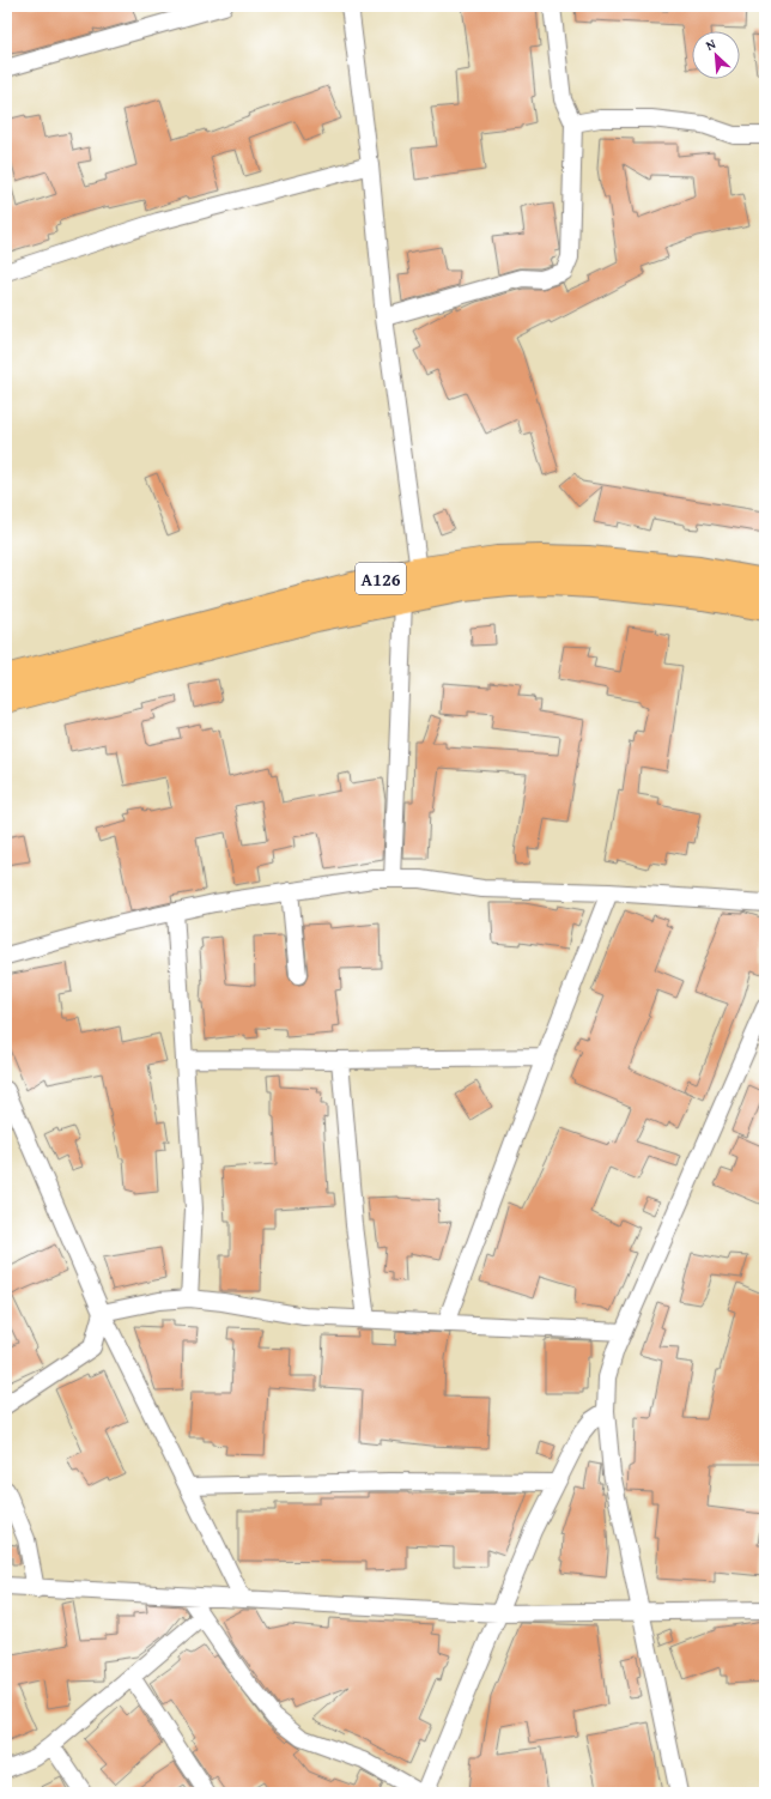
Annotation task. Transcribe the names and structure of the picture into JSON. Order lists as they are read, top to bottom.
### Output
{
  "streets": {
    "highway": ["A126"]
  },
  "north": "top left"
}
